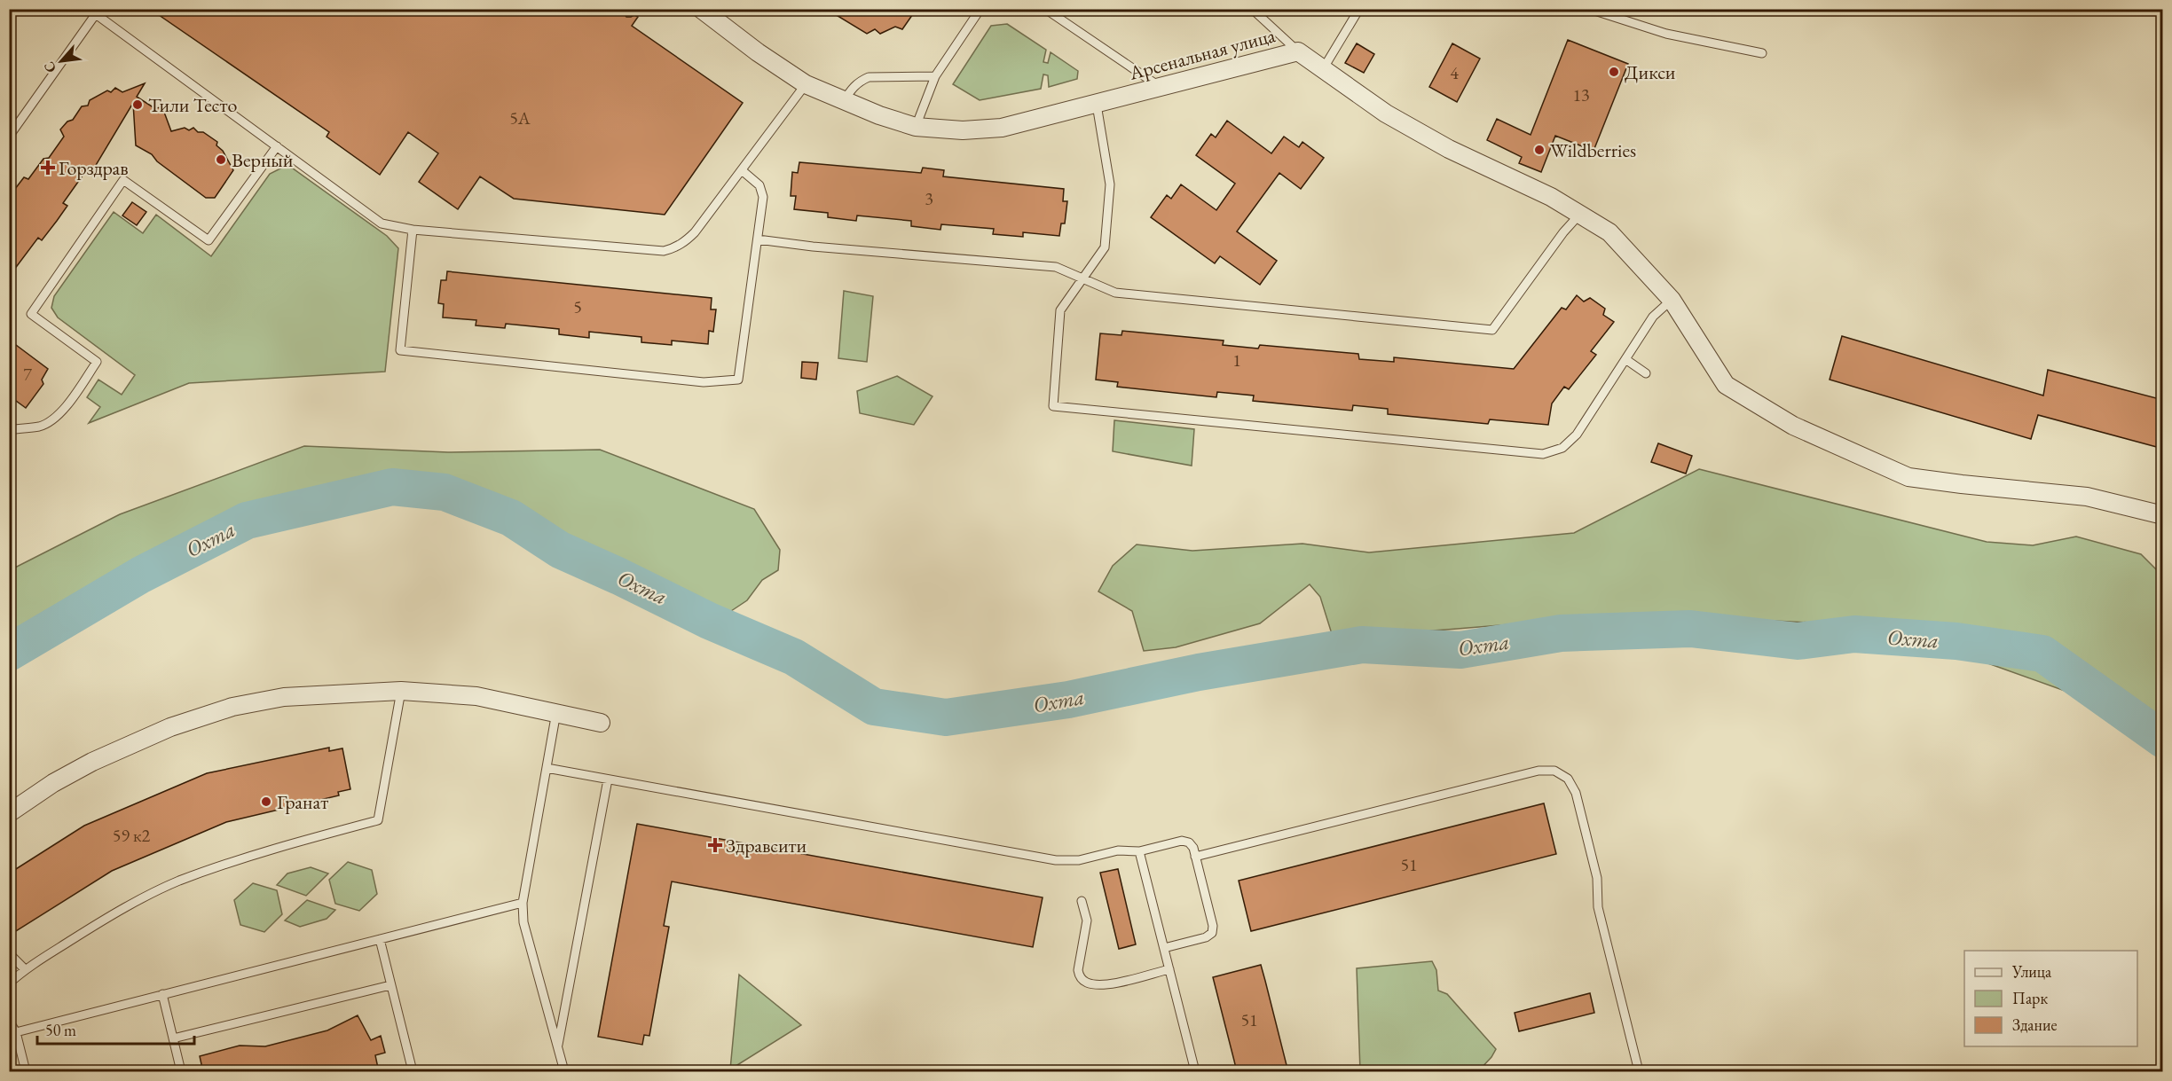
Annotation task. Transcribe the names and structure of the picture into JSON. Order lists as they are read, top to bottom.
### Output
{
  "streets": {
    "street": ["Арсенальная улица"]
  },
  "water": ["Охта"],
  "places": {
    "other": [
      "Дикси",
      "Тили Тесто",
      "Wildberries",
      "Верный",
      "Гранат"
    ],
    "health": ["Горздрав", "Здравсити"]
  },
  "house_numbers": [
    "4",
    "13",
    "5А",
    "3",
    "5",
    "1",
    "7",
    "59 к2",
    "51",
    "51"
  ],
  "legend": ["Улица", "Парк", "Здание"],
  "scale_bar": "50 m",
  "north": "bottom left"
}
